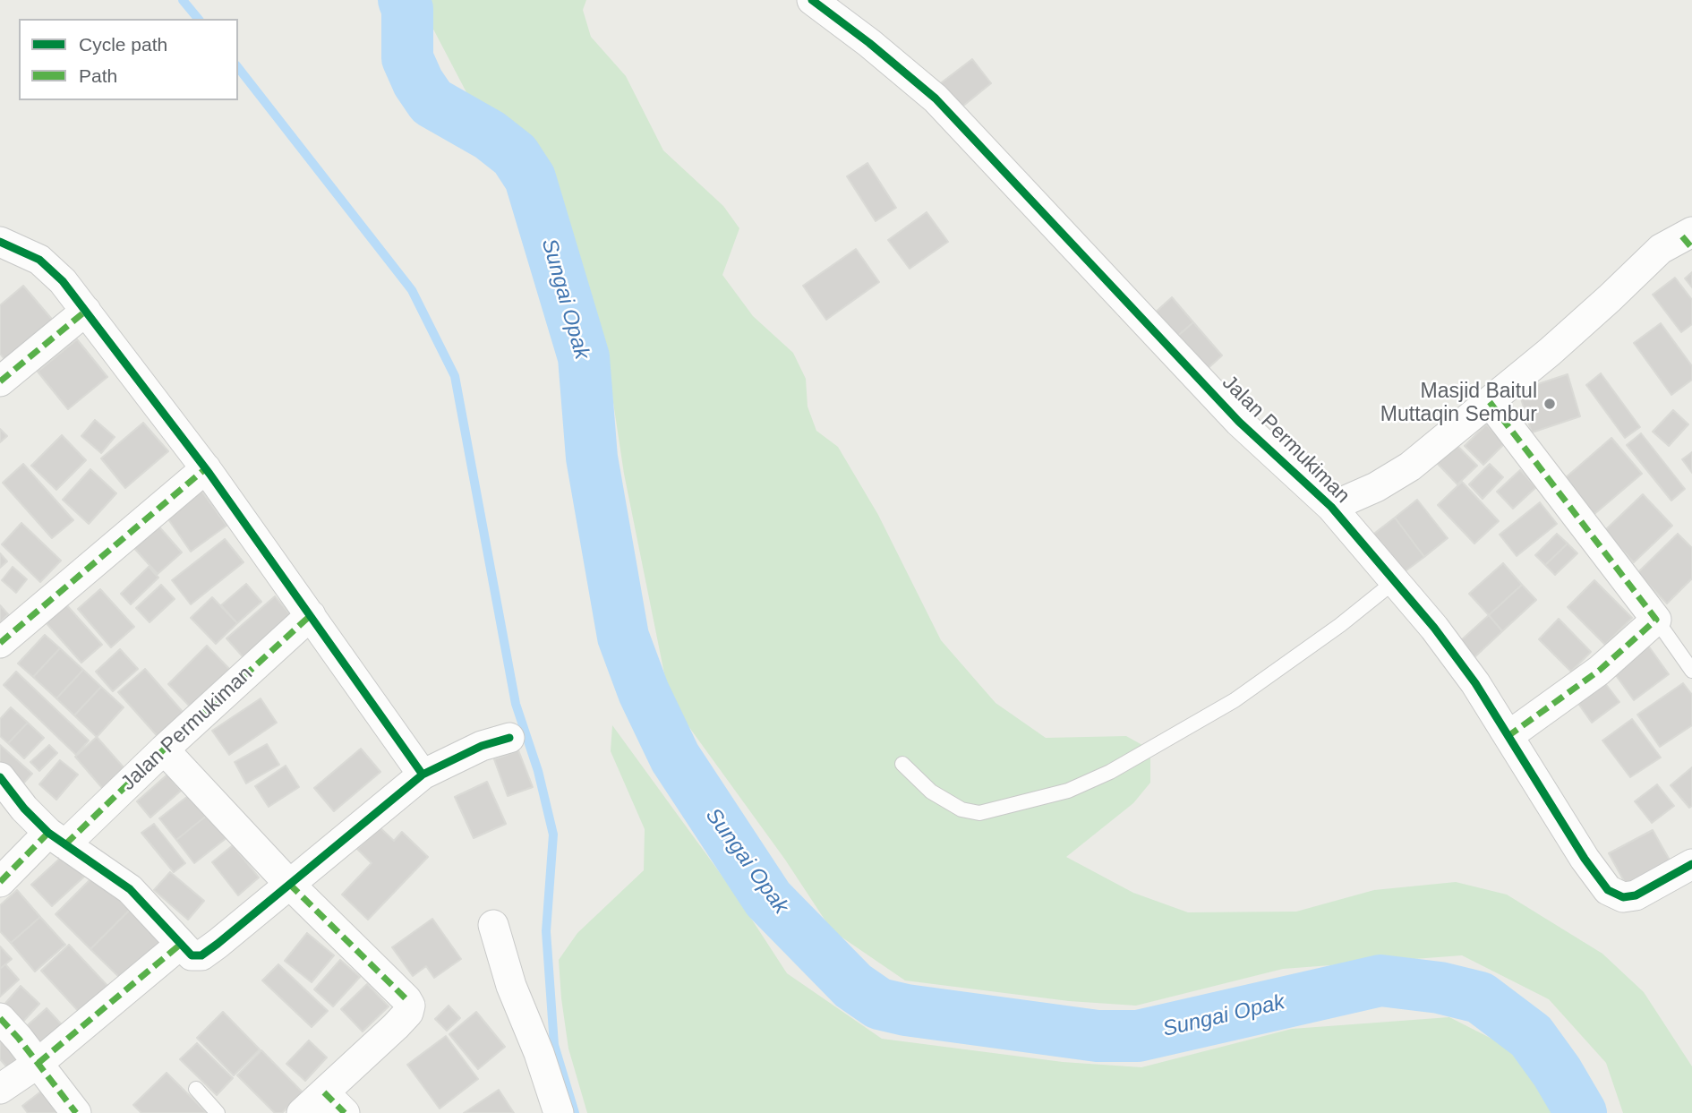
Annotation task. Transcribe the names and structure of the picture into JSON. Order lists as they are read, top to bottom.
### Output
{
  "streets": {
    "street": ["Jalan Permukiman"]
  },
  "water": ["Sungai Opak"],
  "places": ["Masjid Baitul Muttaqin Sembur"],
  "legend": ["Cycle path", "Path"]
}
